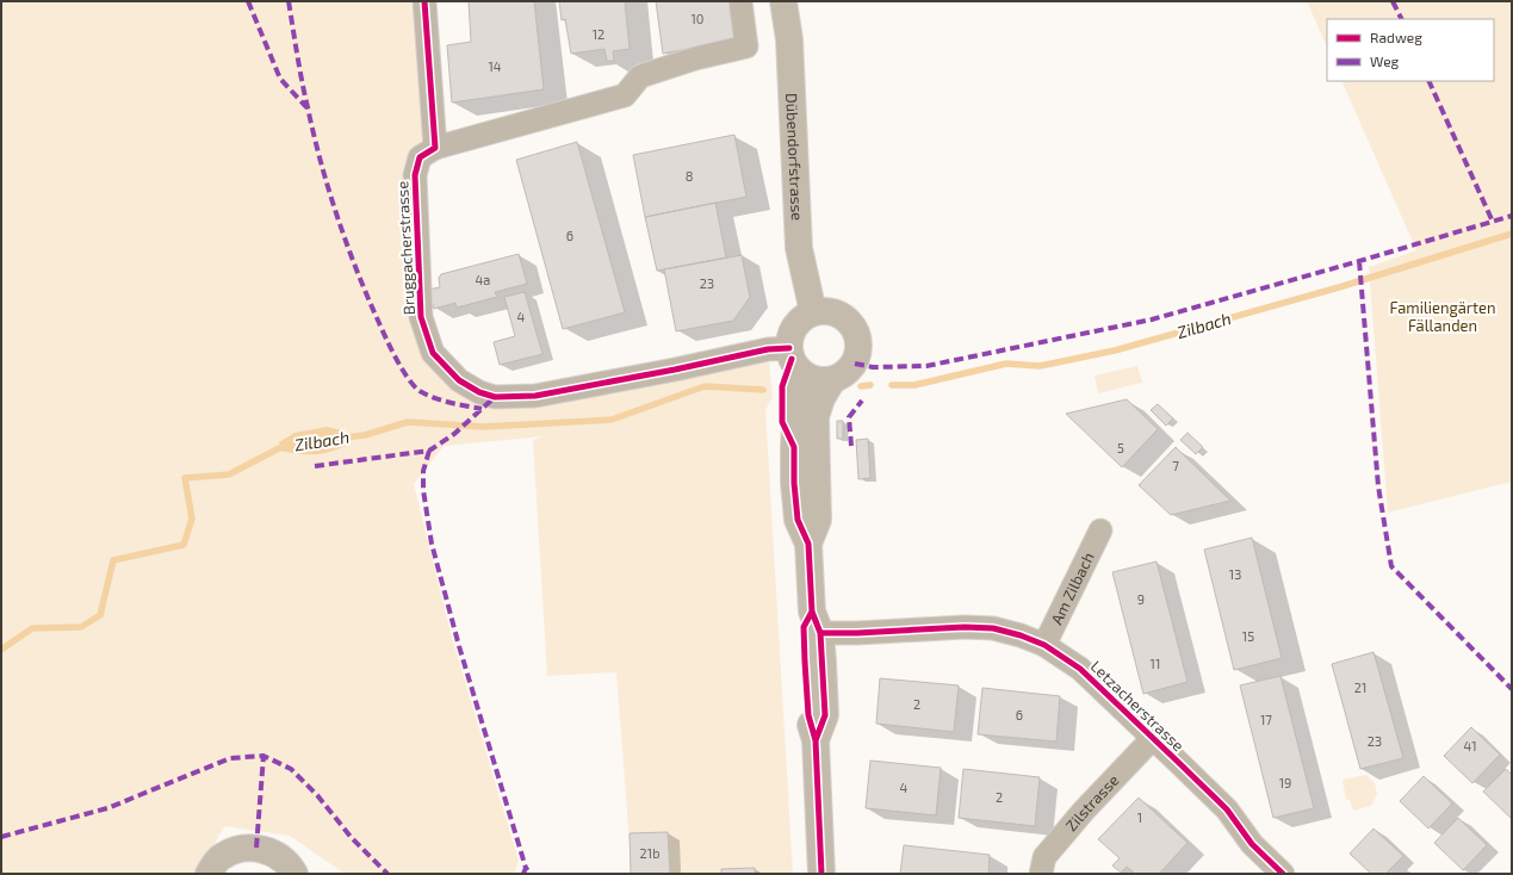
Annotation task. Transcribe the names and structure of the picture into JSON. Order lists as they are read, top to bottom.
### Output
{
  "streets": {
    "main road": ["Dübendorfstrasse"],
    "street": [
      "Bruggacherstrasse",
      "Am Zilbach",
      "Letzacherstrasse",
      "Zilstrasse"
    ]
  },
  "crossings": [
    ["Dübendorfstrasse", "Bruggacherstrasse"],
    ["Am Zilbach", "Letzacherstrasse"],
    ["Letzacherstrasse", "Zilstrasse"]
  ],
  "water": ["Zilbach"],
  "parks": ["Familiengärten Fällanden"],
  "house_numbers": [
    "10",
    "12",
    "14",
    "8",
    "6",
    "4a",
    "23",
    "4",
    "5",
    "7",
    "13",
    "9",
    "15",
    "11",
    "21",
    "2",
    "6",
    "17",
    "23",
    "41",
    "19",
    "4",
    "2",
    "1",
    "21b"
  ],
  "legend": ["Radweg", "Weg"]
}
